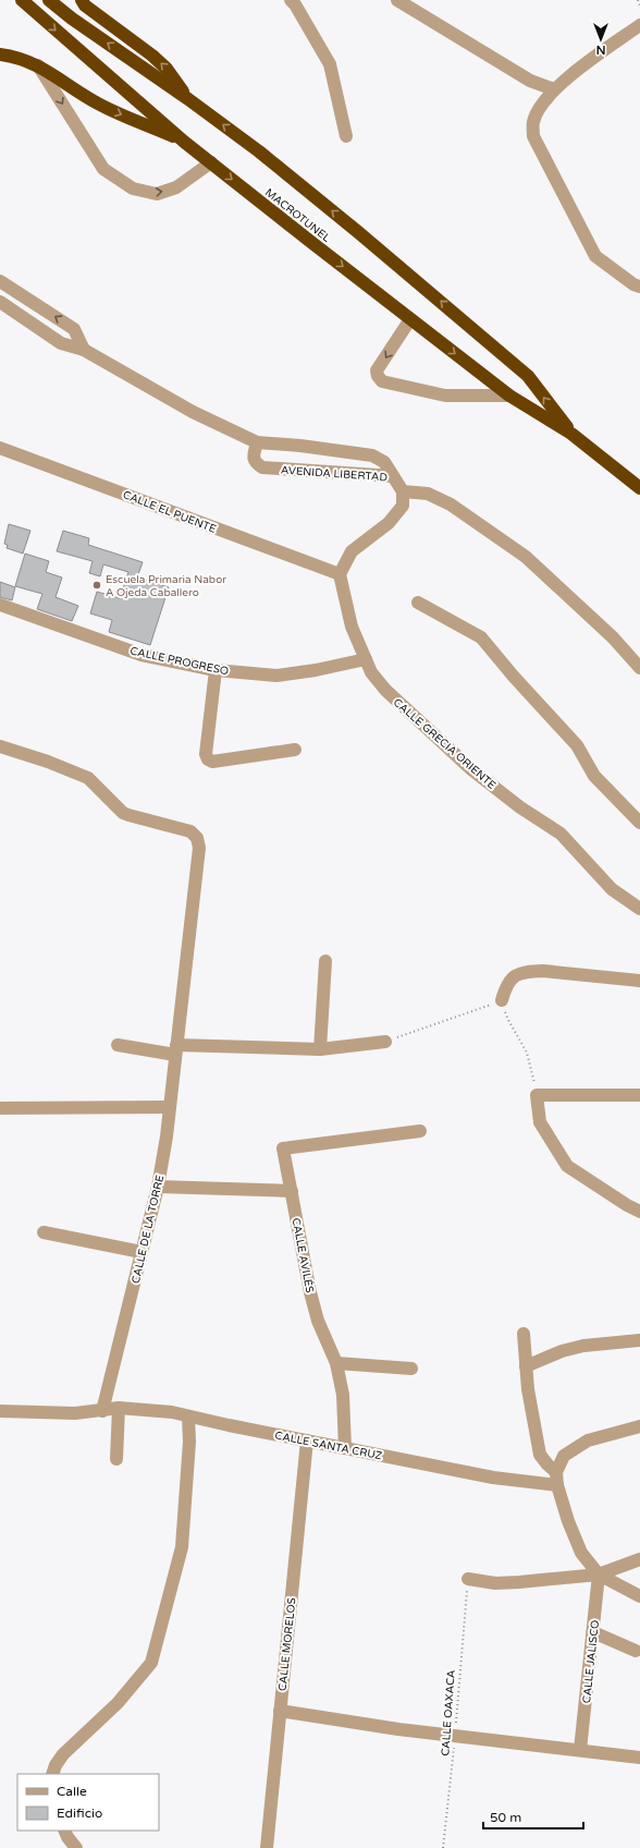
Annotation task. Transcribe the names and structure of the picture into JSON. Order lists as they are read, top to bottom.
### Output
{
  "streets": {
    "highway": ["MACROTUNEL"],
    "street": [
      "AVENIDA LIBERTAD",
      "CALLE EL PUENTE",
      "CALLE PROGRESO",
      "CALLE GRECIA ORIENTE",
      "CALLE DE LA TORRE",
      "CALLE AVILÉS",
      "CALLE SANTA CRUZ",
      "CALLE MORELOS",
      "CALLE JALISCO"
    ],
    "path": ["CALLE OAXACA"]
  },
  "crossings": [
    ["CALLE EL PUENTE", "CALLE GRECIA ORIENTE"],
    ["CALLE PROGRESO", "CALLE GRECIA ORIENTE"],
    ["CALLE DE LA TORRE", "CALLE SANTA CRUZ"],
    ["CALLE AVILÉS", "CALLE SANTA CRUZ"],
    ["CALLE SANTA CRUZ", "CALLE MORELOS"]
  ],
  "places": ["Escuela Primaria Nabor A Ojeda Caballero"],
  "legend": ["Calle", "Edificio"],
  "scale_bar": "50 m",
  "north": "bottom"
}
